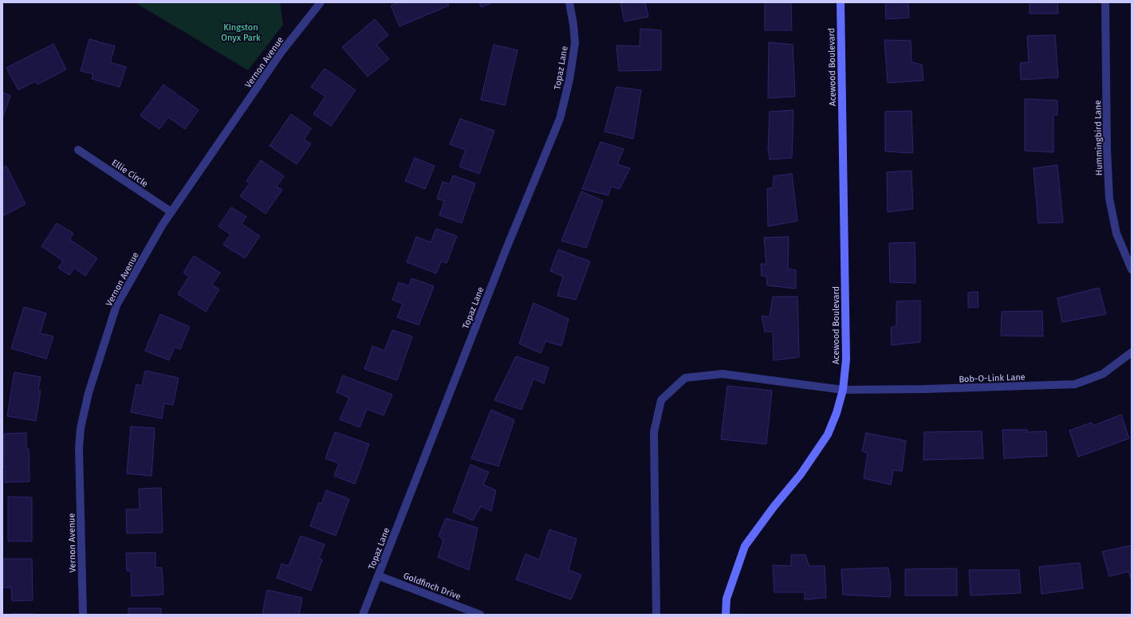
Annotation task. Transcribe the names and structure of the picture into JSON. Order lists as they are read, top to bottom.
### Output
{
  "streets": {
    "street": [
      "Vernon Avenue",
      "Acewood Boulevard",
      "Topaz Lane",
      "Hummingbird Lane",
      "Ellie Circle",
      "Bob-O-Link Lane",
      "Goldfinch Drive"
    ]
  },
  "crossings": [
    ["Vernon Avenue", "Ellie Circle"],
    ["Acewood Boulevard", "Bob-O-Link Lane"],
    ["Topaz Lane", "Goldfinch Drive"]
  ],
  "parks": ["Kingston Onyx Park"]
}
